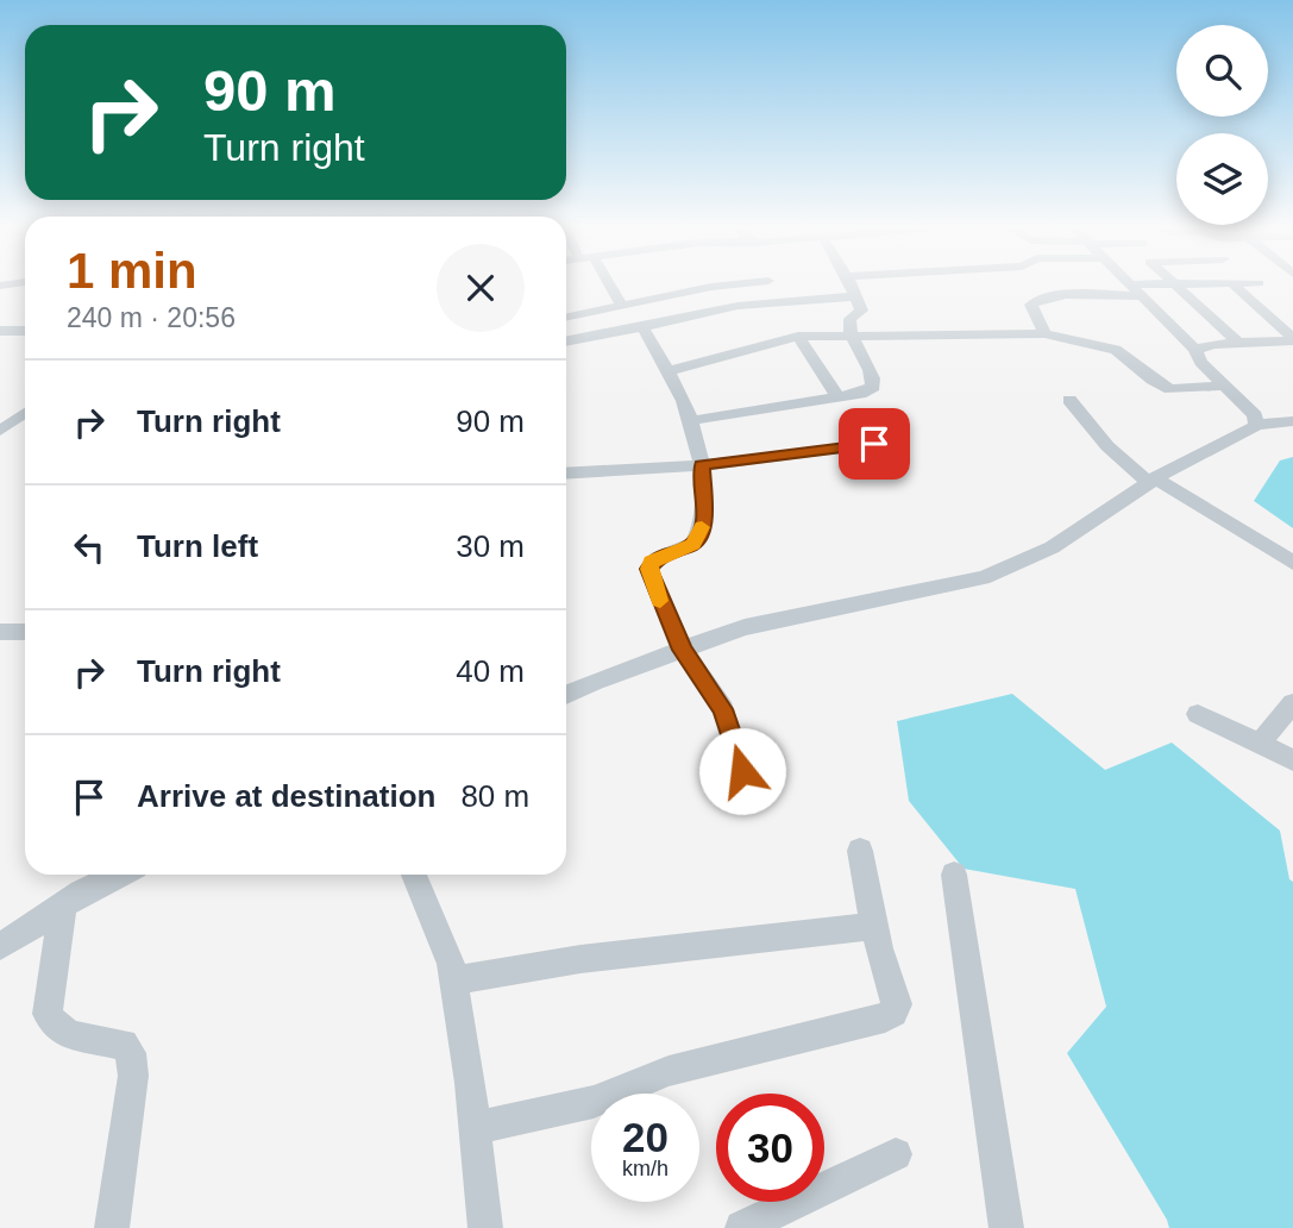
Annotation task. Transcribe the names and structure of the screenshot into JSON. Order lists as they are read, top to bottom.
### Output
{
  "page": {
    "turn": ["90 m", "Turn right"],
    "heading": ["1 min", "240 m · 20:56"],
    "list": [
      {
        "name": "Turn right",
        "value": "90 m"
      },
      {
        "name": "Turn left",
        "value": "30 m"
      },
      {
        "name": "Turn right",
        "value": "40 m"
      },
      {
        "name": "Arrive at destination",
        "value": "80 m"
      }
    ],
    "speed": "20 km/h",
    "limit": "30"
  }
}
